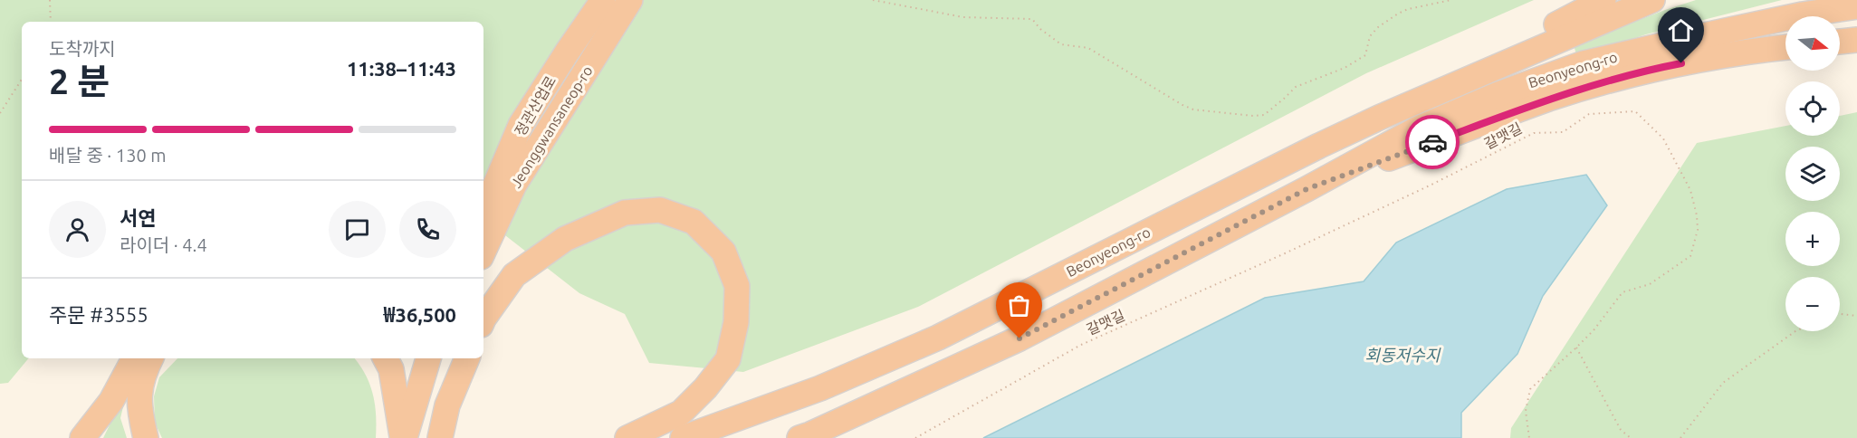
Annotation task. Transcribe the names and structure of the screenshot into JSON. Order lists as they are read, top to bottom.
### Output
{
  "streets": {
    "highway": ["Beonyeong-ro", "정관산업로", "Jeonggwansaneop-ro"],
    "path": ["갈맷길"]
  },
  "crossings": [
    ["정관산업로", "Jeonggwansaneop-ro"]
  ],
  "water": ["회동저수지"],
  "north": "right",
  "page": {
    "map_buttons": ["+", "−"],
    "heading": ["2 분", "도착까지", "11:38–11:43"],
    "panel": [
      "서연",
      "라이더 · 4.4",
      "주문 #3555",
      "₩36,500"
    ],
    "bar": "배달 중 · 130 m"
  }
}
